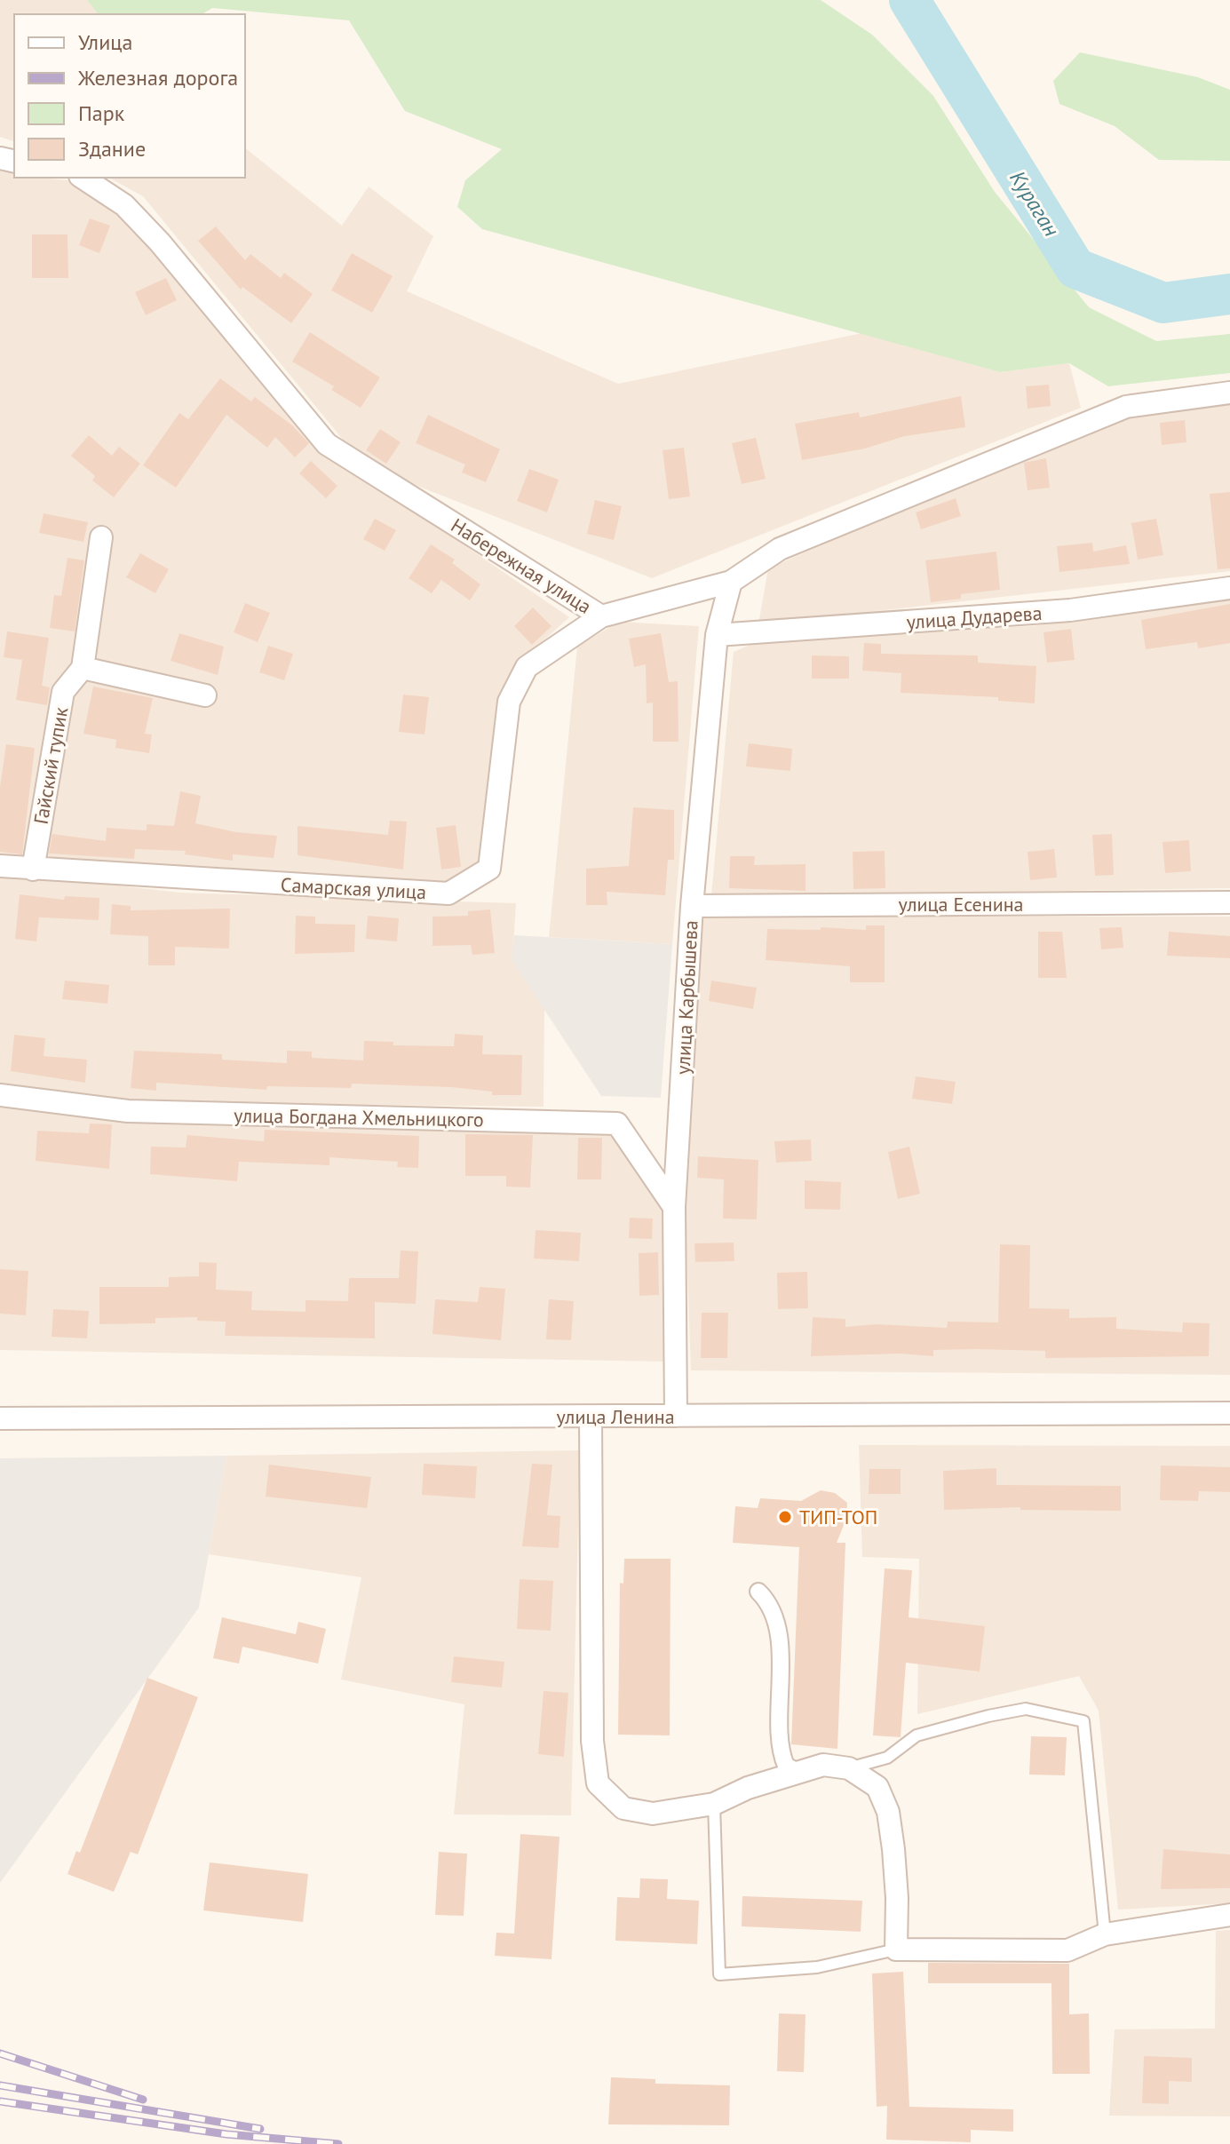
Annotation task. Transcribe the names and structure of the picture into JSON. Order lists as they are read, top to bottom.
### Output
{
  "streets": {
    "street": [
      "Набережная улица",
      "улица Дударева",
      "Гайский тупик",
      "Самарская улица",
      "улица Есенина",
      "улица Карбышева",
      "улица Богдана Хмельницкого",
      "улица Ленина"
    ]
  },
  "crossings": [
    ["Набережная улица", "Самарская улица"],
    ["Набережная улица", "улица Карбышева"],
    ["улица Дударева", "улица Карбышева"],
    ["Гайский тупик", "Самарская улица"],
    ["улица Есенина", "улица Карбышева"],
    ["улица Карбышева", "улица Богдана Хмельницкого"],
    ["улица Карбышева", "улица Ленина"]
  ],
  "water": ["Кураган"],
  "places": ["ТИП-ТОП"],
  "legend": [
    "Улица",
    "Железная дорога",
    "Парк",
    "Здание"
  ]
}
